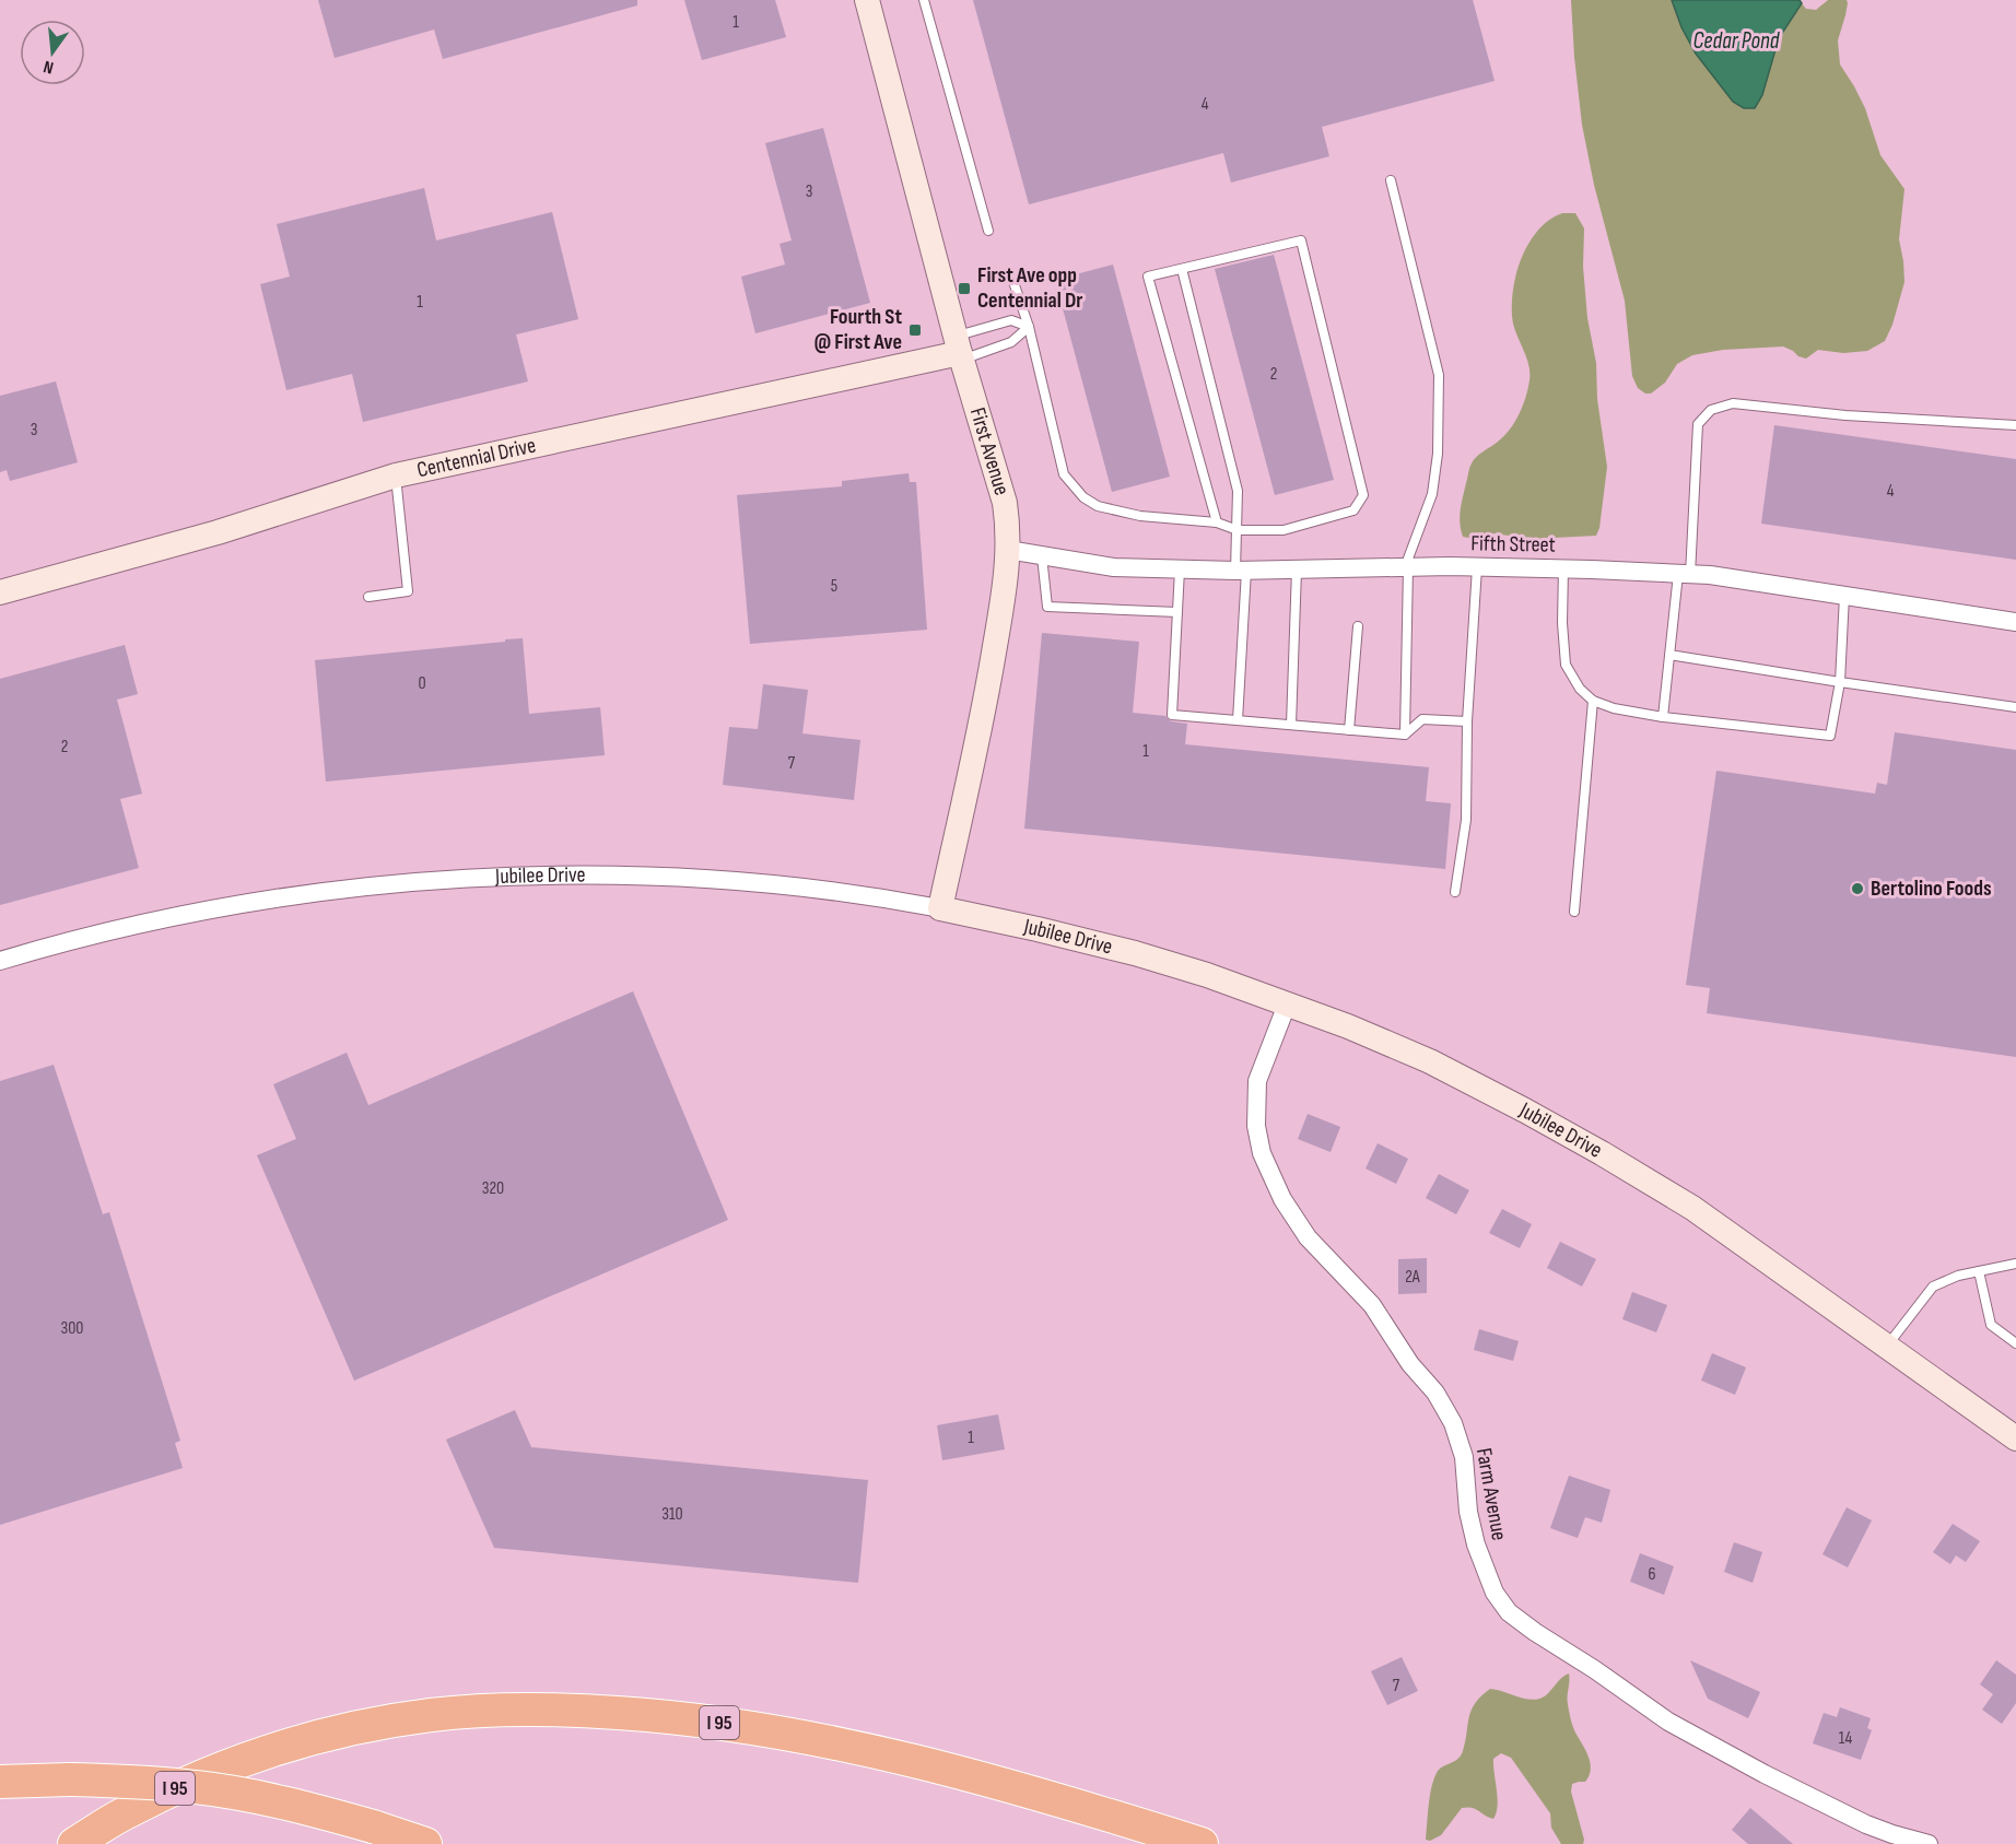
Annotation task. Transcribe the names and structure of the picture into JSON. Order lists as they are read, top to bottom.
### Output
{
  "streets": {
    "highway": ["I 95"],
    "street": [
      "First Avenue",
      "Centennial Drive",
      "Fifth Street",
      "Jubilee Drive",
      "Farm Avenue"
    ]
  },
  "crossings": [
    ["First Avenue", "Centennial Drive"],
    ["First Avenue", "Fifth Street"],
    ["First Avenue", "Jubilee Drive"],
    ["Jubilee Drive", "Farm Avenue"]
  ],
  "water": ["Cedar Pond"],
  "places": {
    "transit": ["First Ave opp Centennial Dr", "Fourth St @ First Ave"],
    "other": ["Bertolino Foods"]
  },
  "house_numbers": [
    "1",
    "4",
    "3",
    "1",
    "2",
    "3",
    "4",
    "5",
    "0",
    "2",
    "1",
    "7",
    "320",
    "2A",
    "300",
    "1",
    "310",
    "6",
    "7",
    "14"
  ],
  "north": "bottom"
}
